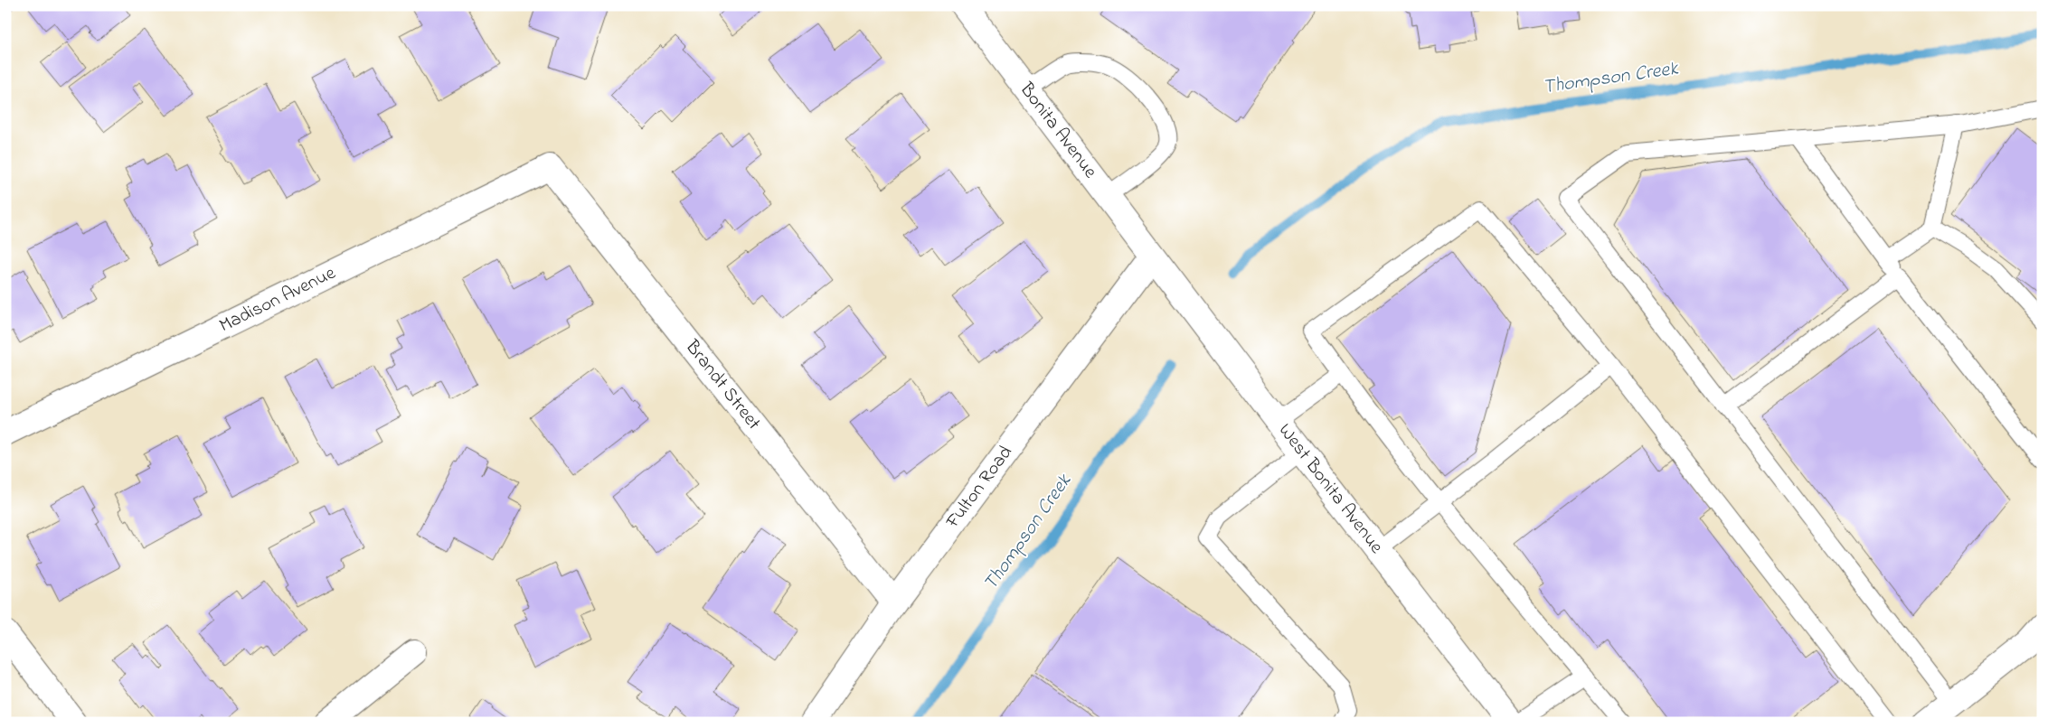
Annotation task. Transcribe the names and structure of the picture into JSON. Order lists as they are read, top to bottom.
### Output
{
  "streets": {
    "street": [
      "Bonita Avenue",
      "Madison Avenue",
      "Brandt Street",
      "Fulton Road",
      "West Bonita Avenue"
    ]
  },
  "crossings": [
    ["Bonita Avenue", "Fulton Road"],
    ["Bonita Avenue", "West Bonita Avenue"],
    ["Madison Avenue", "Brandt Street"],
    ["Brandt Street", "Fulton Road"],
    ["Fulton Road", "West Bonita Avenue"]
  ],
  "water": ["Thompson Creek"]
}
